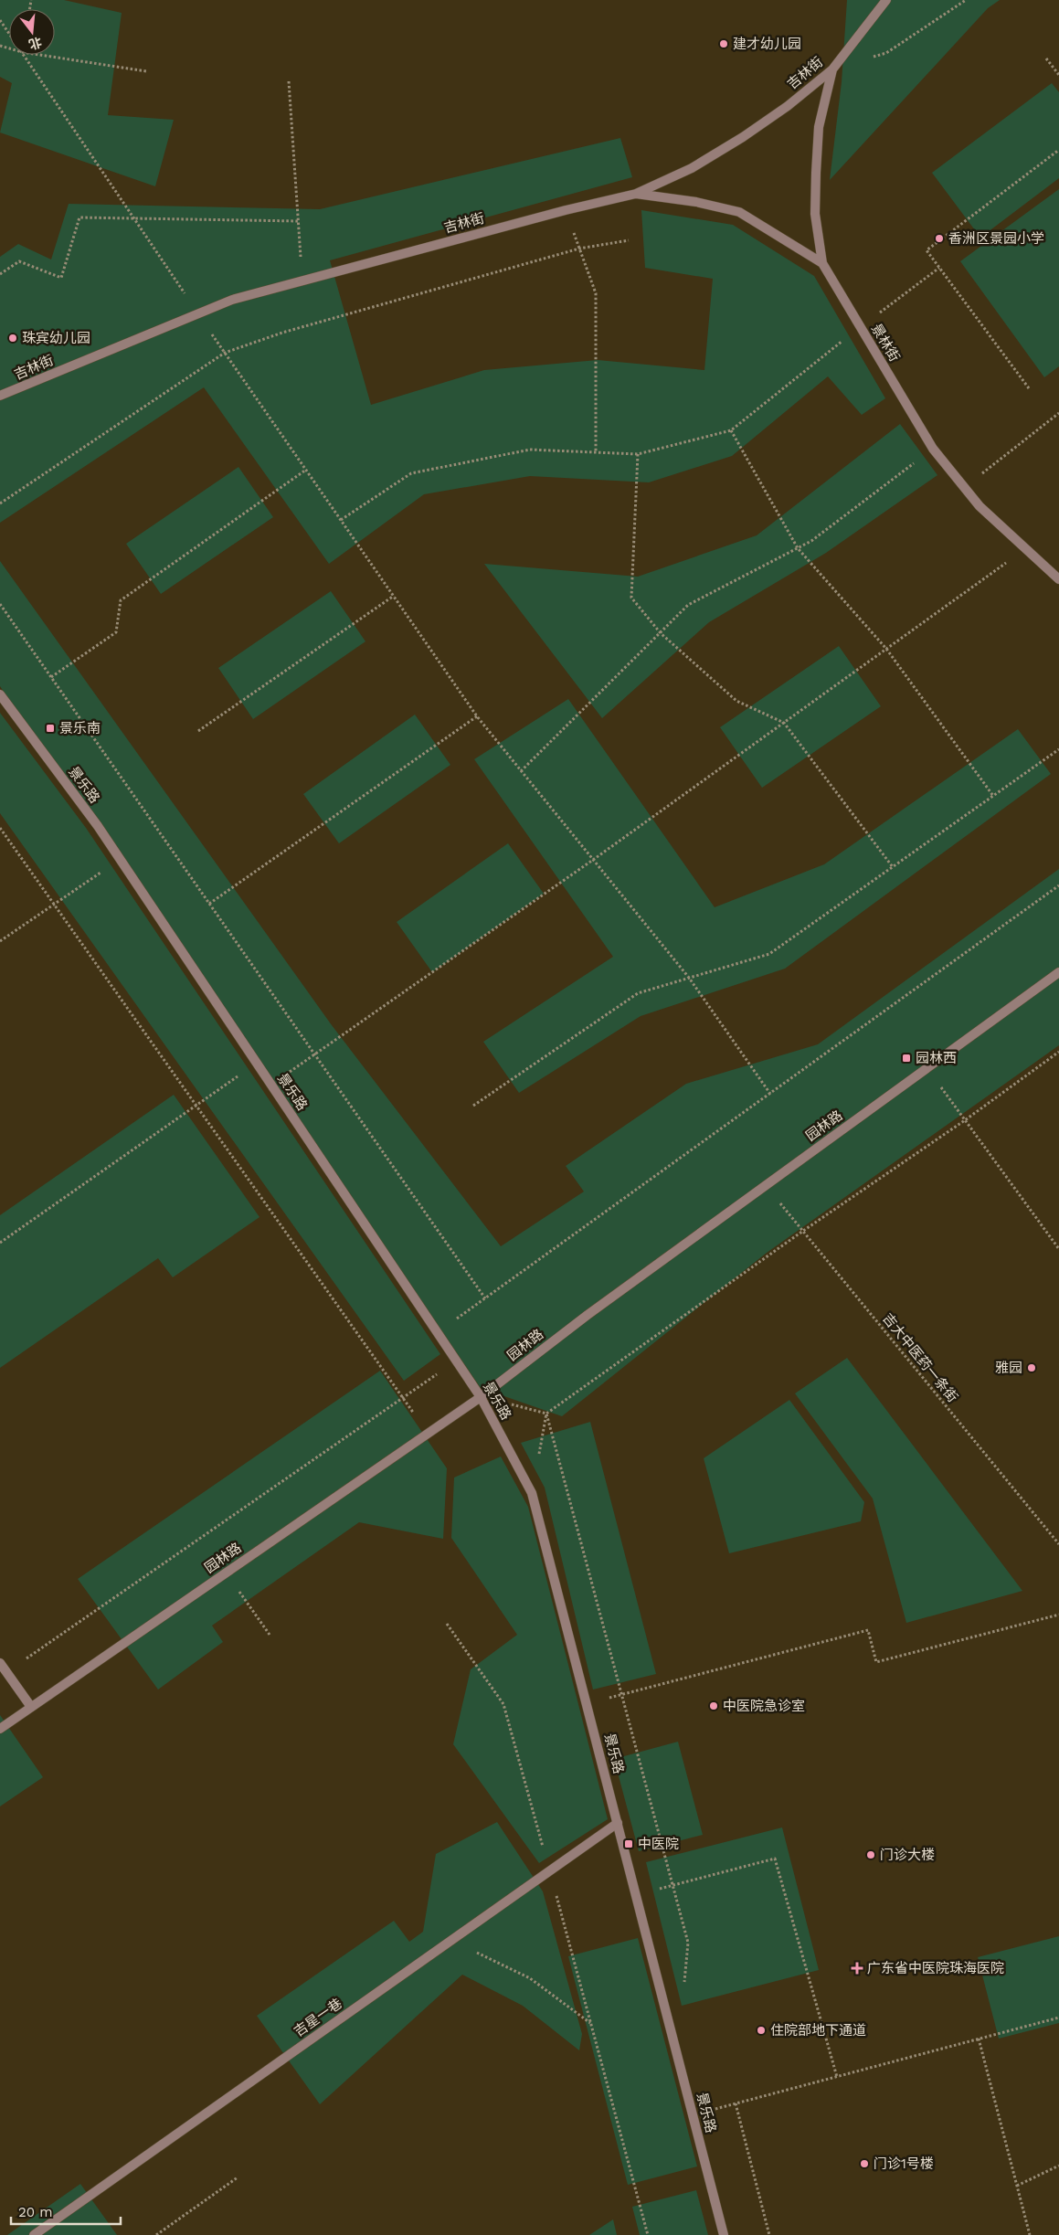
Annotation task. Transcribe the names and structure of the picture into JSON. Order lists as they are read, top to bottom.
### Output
{
  "streets": {
    "street": [
      "吉林街",
      "景林街",
      "景乐路",
      "园林路",
      "吉星一巷"
    ],
    "path": ["吉大中医药一条街"]
  },
  "crossings": [
    ["吉林街", "景林街"],
    ["景乐路", "园林路"],
    ["景乐路", "吉星一巷"],
    ["园林路", "吉大中医药一条街"]
  ],
  "places": {
    "other": [
      "建才幼儿园",
      "香洲区景园小学",
      "珠宾幼儿园",
      "雅园",
      "中医院急诊室",
      "门诊大楼",
      "住院部地下通道",
      "门诊1号楼"
    ],
    "transit": ["景乐南", "园林西", "中医院"],
    "health": ["广东省中医院珠海医院"]
  },
  "scale_bar": "20 m",
  "north": "bottom"
}
